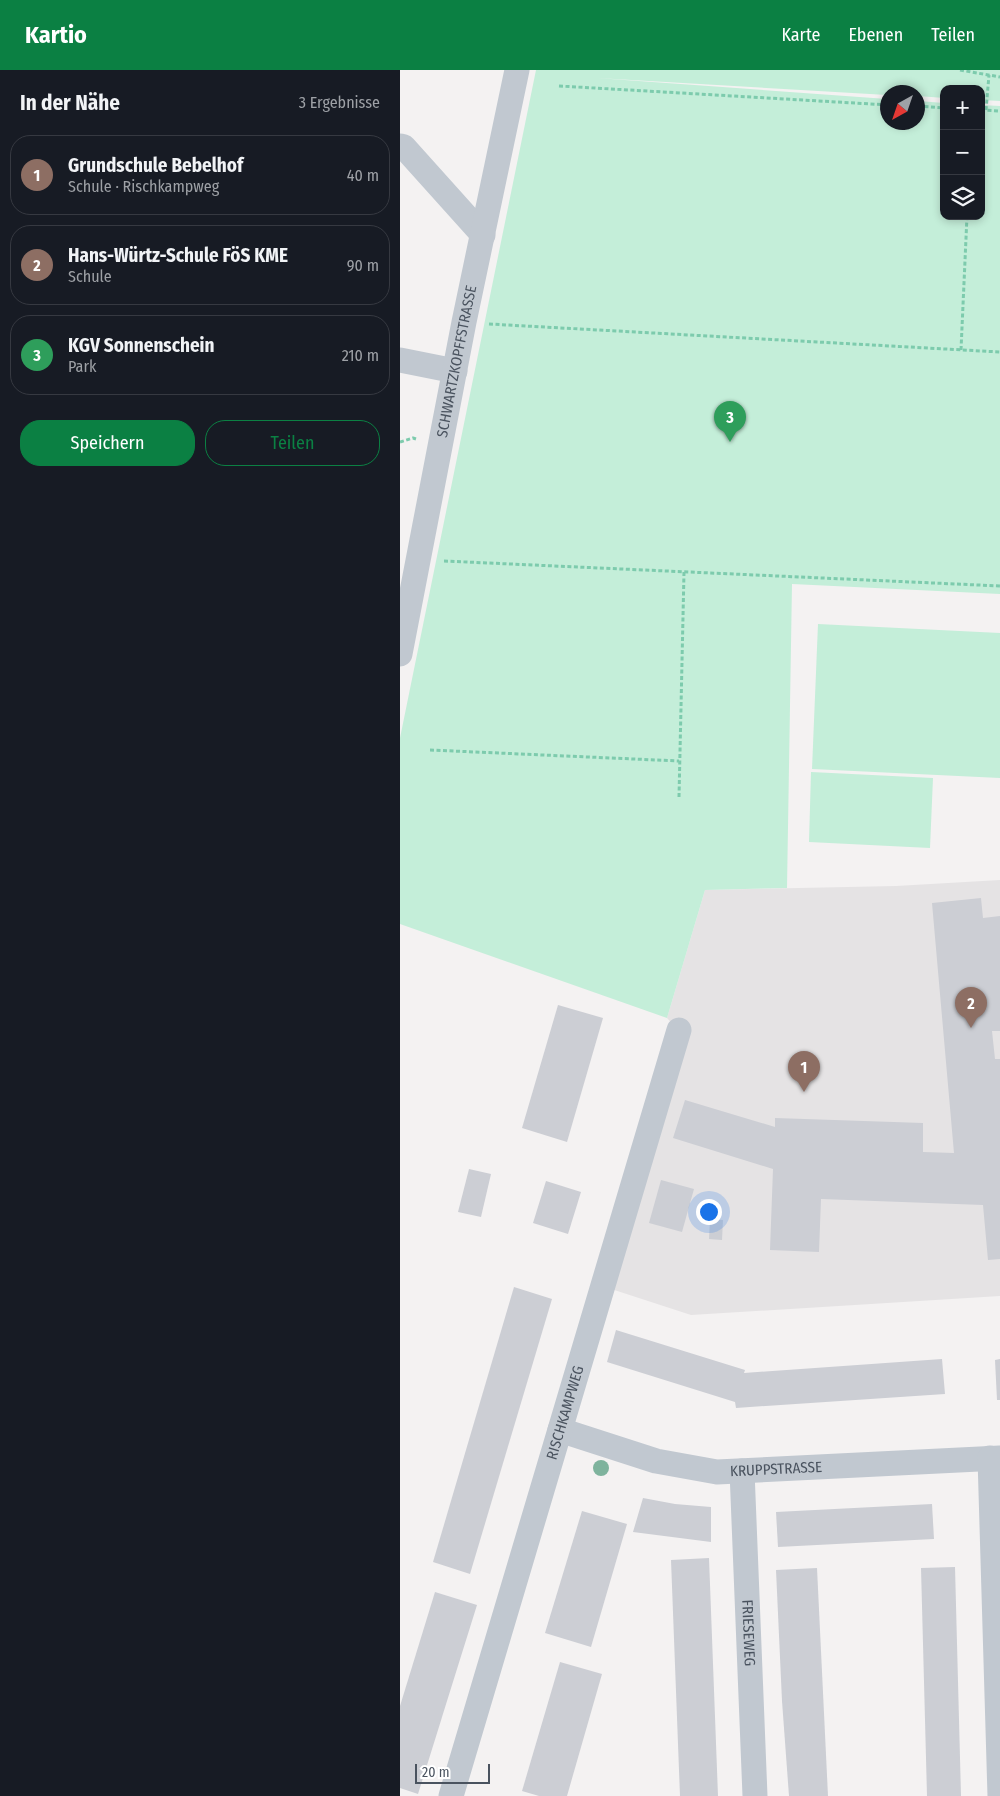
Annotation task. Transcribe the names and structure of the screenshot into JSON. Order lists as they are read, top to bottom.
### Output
{
  "streets": {
    "street": [
      "SCHWARTZKOPFFSTRASSE",
      "RISCHKAMPWEG",
      "KRUPPSTRASSE",
      "FRIESEWEG"
    ]
  },
  "crossings": [
    ["RISCHKAMPWEG", "KRUPPSTRASSE"],
    ["KRUPPSTRASSE", "FRIESEWEG"]
  ],
  "scale_bar": "20 m",
  "north": "bottom left",
  "page": {
    "header": "Kartio",
    "nav": ["Karte", "Ebenen", "Teilen"],
    "heading": ["In der Nähe", "3 Ergebnisse"],
    "map_buttons": ["+", "−"],
    "list": [
      {
        "mark": "1",
        "name": "Grundschule Bebelhof",
        "note": "Schule · Rischkampweg",
        "value": "40 m"
      },
      {
        "mark": "2",
        "name": "Hans-Würtz-Schule FöS KME",
        "note": "Schule",
        "value": "90 m"
      },
      {
        "mark": "3",
        "name": "KGV Sonnenschein",
        "note": "Park",
        "value": "210 m"
      }
    ],
    "pins": ["3", "2", "1"],
    "buttons": ["Speichern", "Teilen"],
    "scale": "20 m"
  }
}
